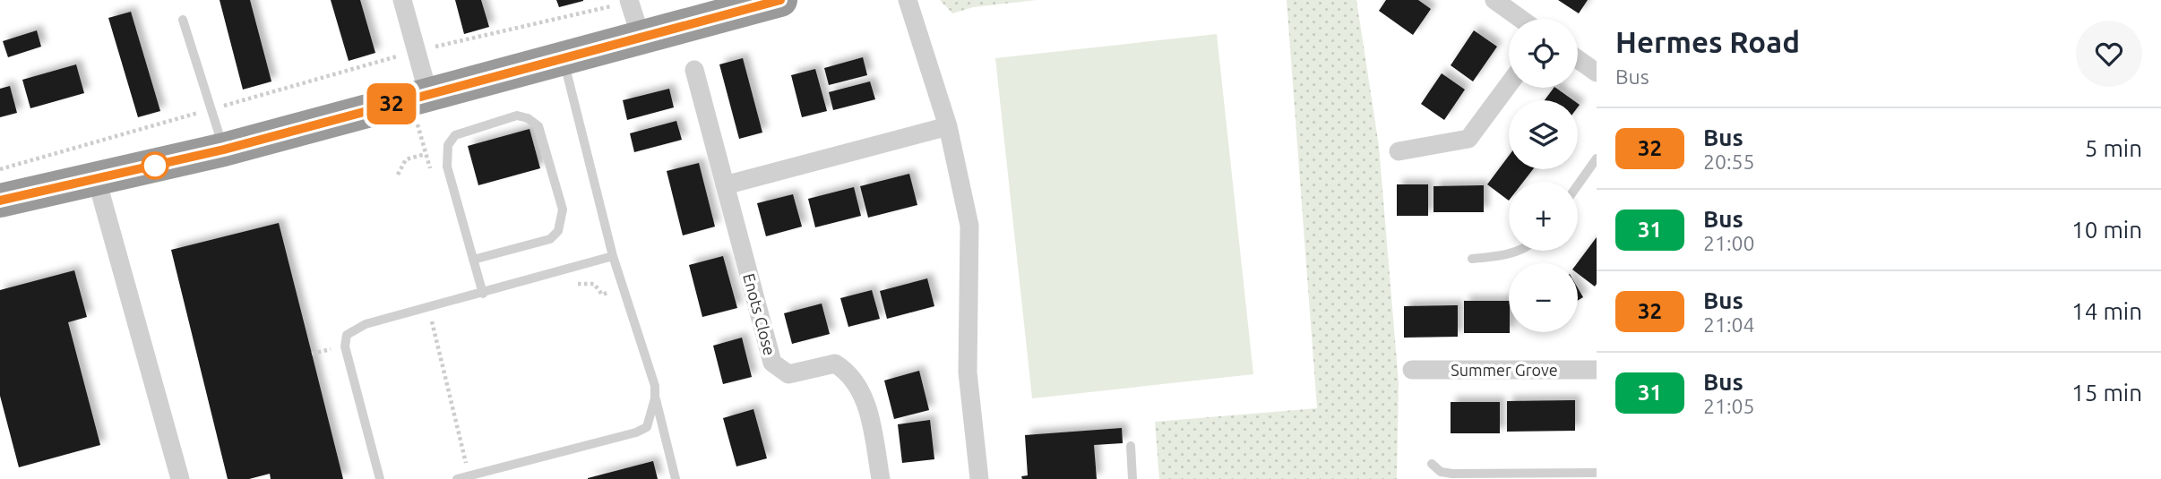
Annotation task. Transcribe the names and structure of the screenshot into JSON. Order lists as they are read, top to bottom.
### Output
{
  "streets": {
    "street": ["Enots Close", "Summer Grove"]
  },
  "lines": ["bus line 32"],
  "page": {
    "on_map": "32",
    "heading": ["Hermes Road", "Bus"],
    "map_buttons": ["+", "−"],
    "list": [
      {
        "mark": "32",
        "name": "Bus",
        "note": "20:55",
        "value": "5 min"
      },
      {
        "mark": "31",
        "name": "Bus",
        "note": "21:00",
        "value": "10 min"
      },
      {
        "mark": "32",
        "name": "Bus",
        "note": "21:04",
        "value": "14 min"
      },
      {
        "mark": "31",
        "name": "Bus",
        "note": "21:05",
        "value": "15 min"
      }
    ]
  }
}
